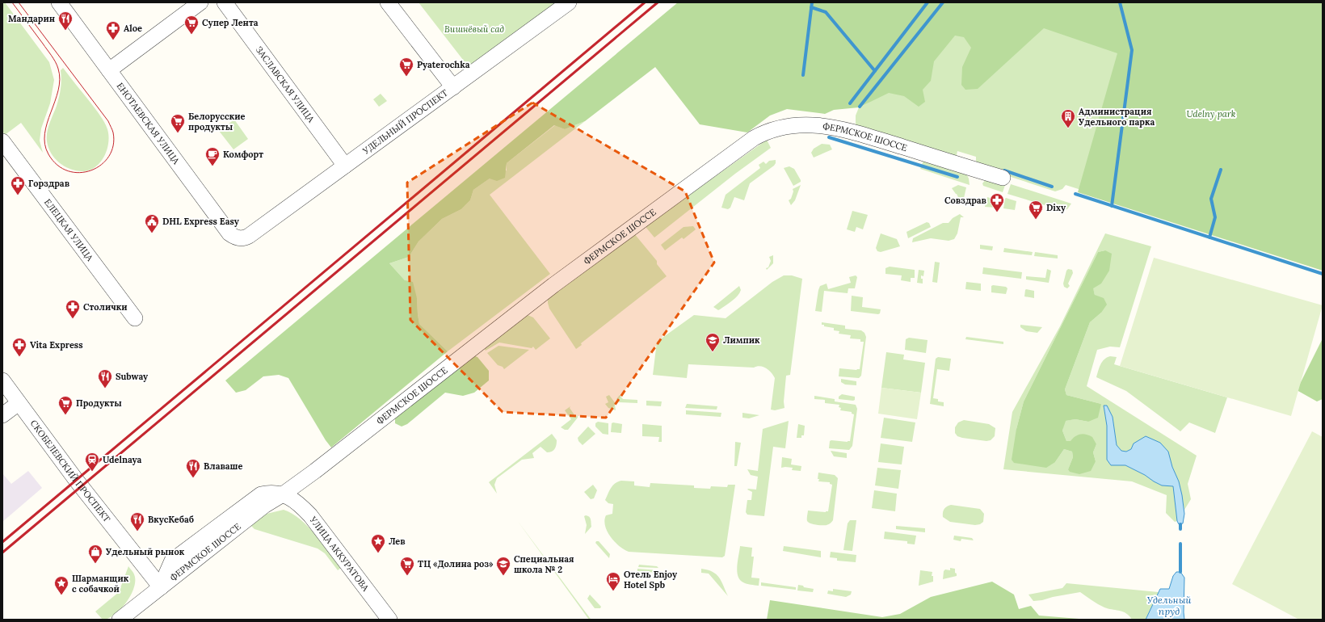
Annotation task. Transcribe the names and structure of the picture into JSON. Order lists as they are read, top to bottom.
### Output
{
  "streets": {
    "street": [
      "ЗАСЛАВСКАЯ УЛИЦА",
      "УДЕЛЬНЫЙ ПРОСПЕКТ",
      "ЕНОТАЕВСКАЯ УЛИЦА",
      "ФЕРМСКОЕ ШОССЕ",
      "ЕЛЕЦКАЯ УЛИЦА",
      "СКОБЕЛЕВСКИЙ ПРОСПЕКТ",
      "УЛИЦА АККУРАТОВА"
    ]
  },
  "crossings": [
    ["ЗАСЛАВСКАЯ УЛИЦА", "УДЕЛЬНЫЙ ПРОСПЕКТ"],
    ["УДЕЛЬНЫЙ ПРОСПЕКТ", "ЕНОТАЕВСКАЯ УЛИЦА"],
    ["ФЕРМСКОЕ ШОССЕ", "СКОБЕЛЕВСКИЙ ПРОСПЕКТ"],
    ["ФЕРМСКОЕ ШОССЕ", "УЛИЦА АККУРАТОВА"]
  ],
  "water": ["Удельный пруд"],
  "parks": ["Вишнёвый сад", "Udelny park"],
  "places": {
    "restaurant": [
      "Мандарин",
      "Subway",
      "Влаваше",
      "ВкусКебаб"
    ],
    "supermarket": [
      "Супер Лента",
      "Pyaterochka",
      "Белорусские продукты",
      "Dixy",
      "Продукты",
      "ТЦ «Долина роз»"
    ],
    "pharmacy": [
      "Aloe",
      "Горздрав",
      "Совздрав",
      "Столички",
      "Vita Express"
    ],
    "building": ["Администрация Удельного парка"],
    "cafe": ["Комфорт"],
    "public building": ["DHL Express Easy"],
    "school or university": ["Лимпик", "Специальная школа № 2"],
    "station": ["Udelnaya"],
    "place": ["Лев", "Шарманщик с собачкой"],
    "shop": ["Удельный рынок"],
    "hotel": ["Отель Enjoy Hotel Spb"]
  }
}
